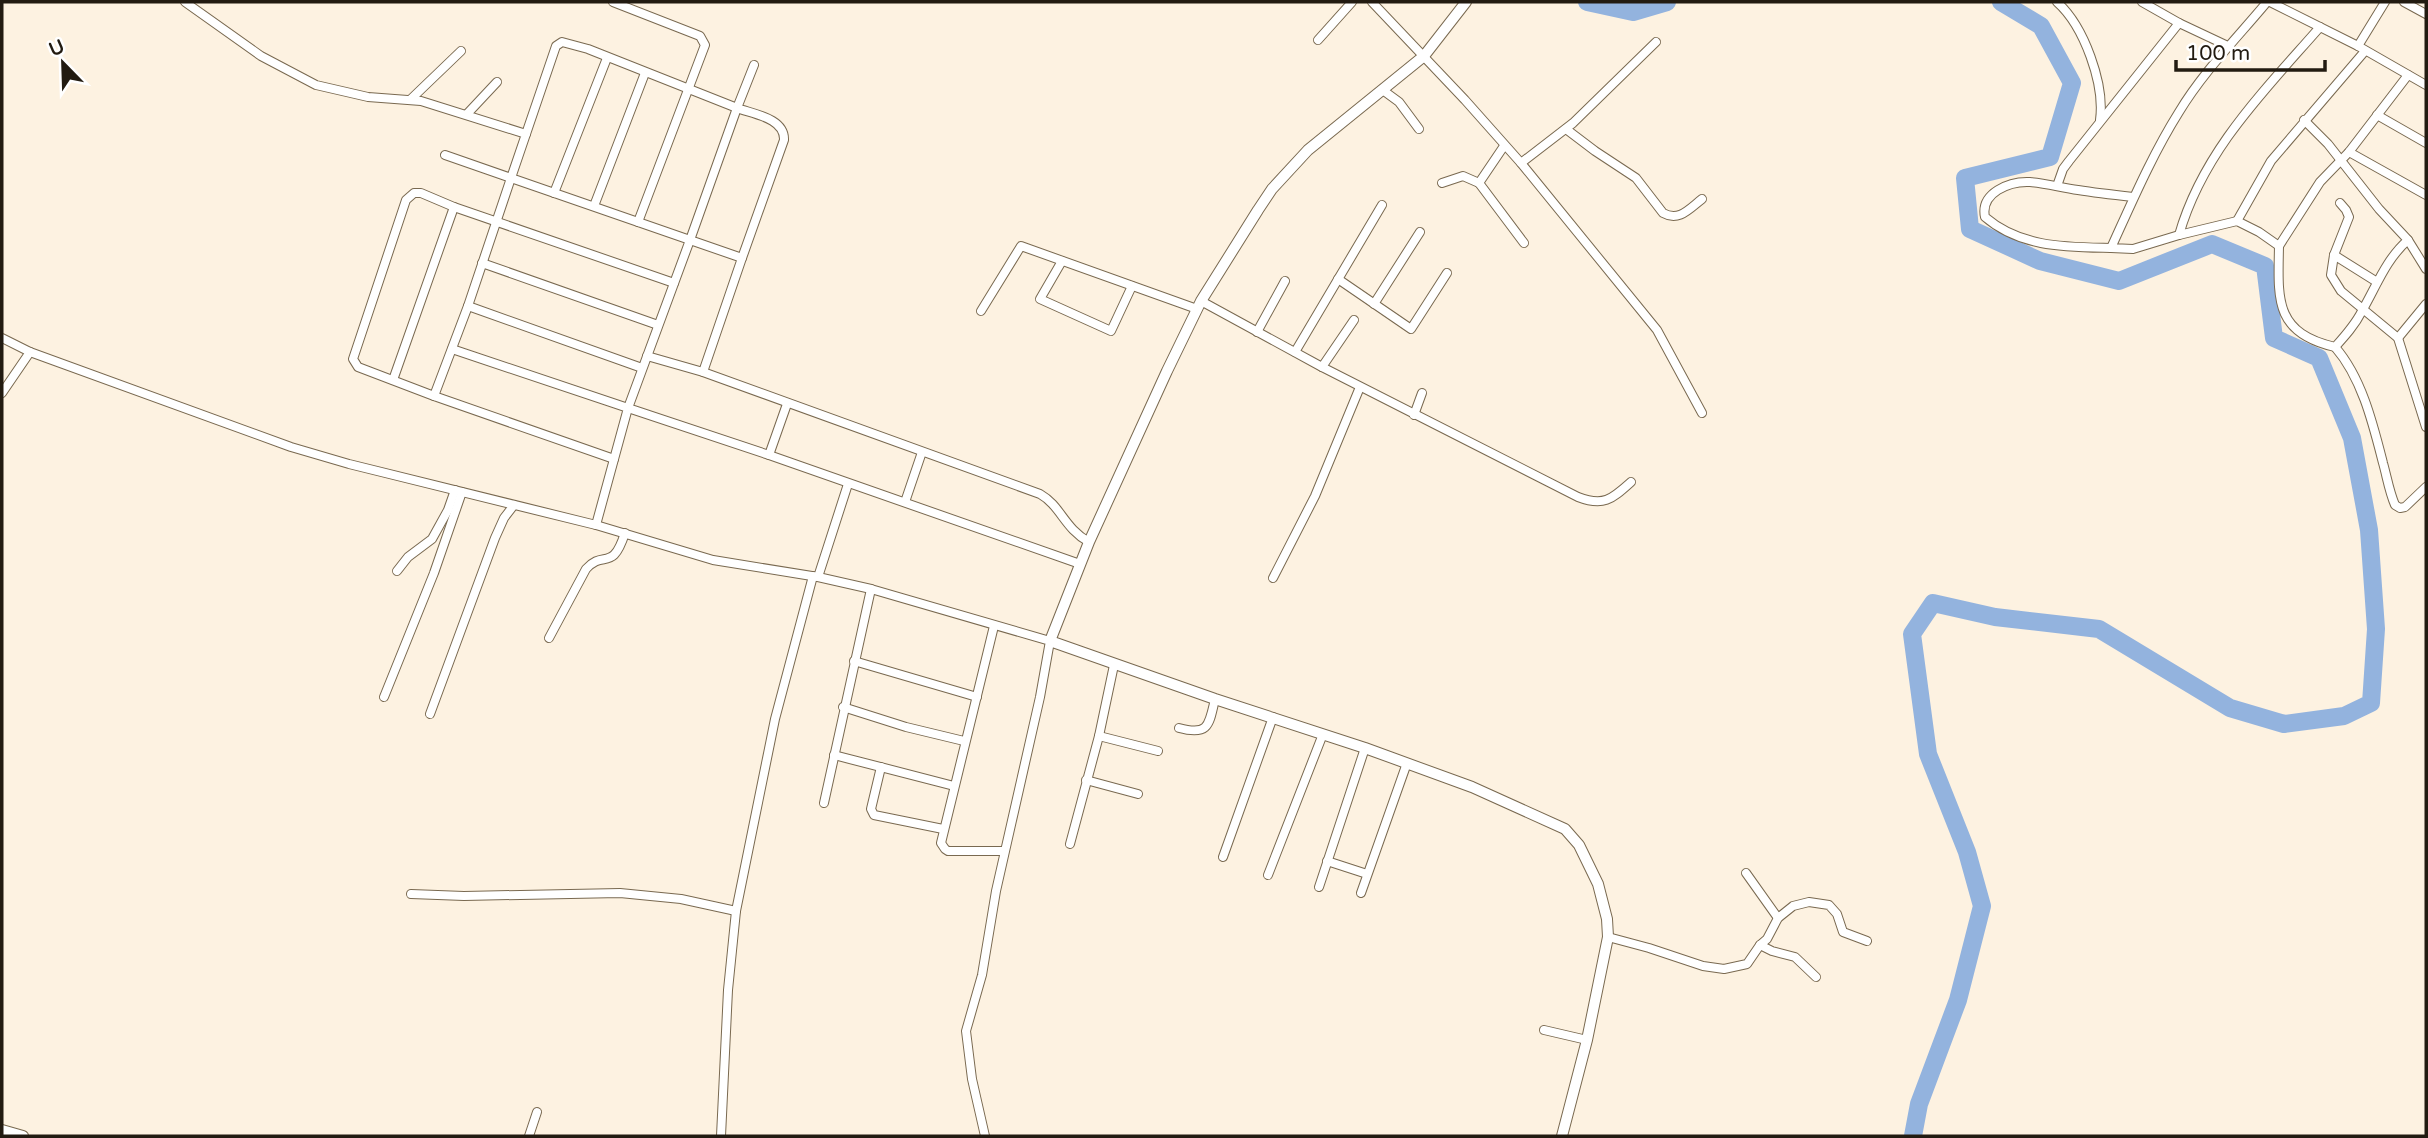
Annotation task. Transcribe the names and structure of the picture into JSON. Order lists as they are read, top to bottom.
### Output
{
  "scale_bar": "100 m",
  "north": "top left"
}
